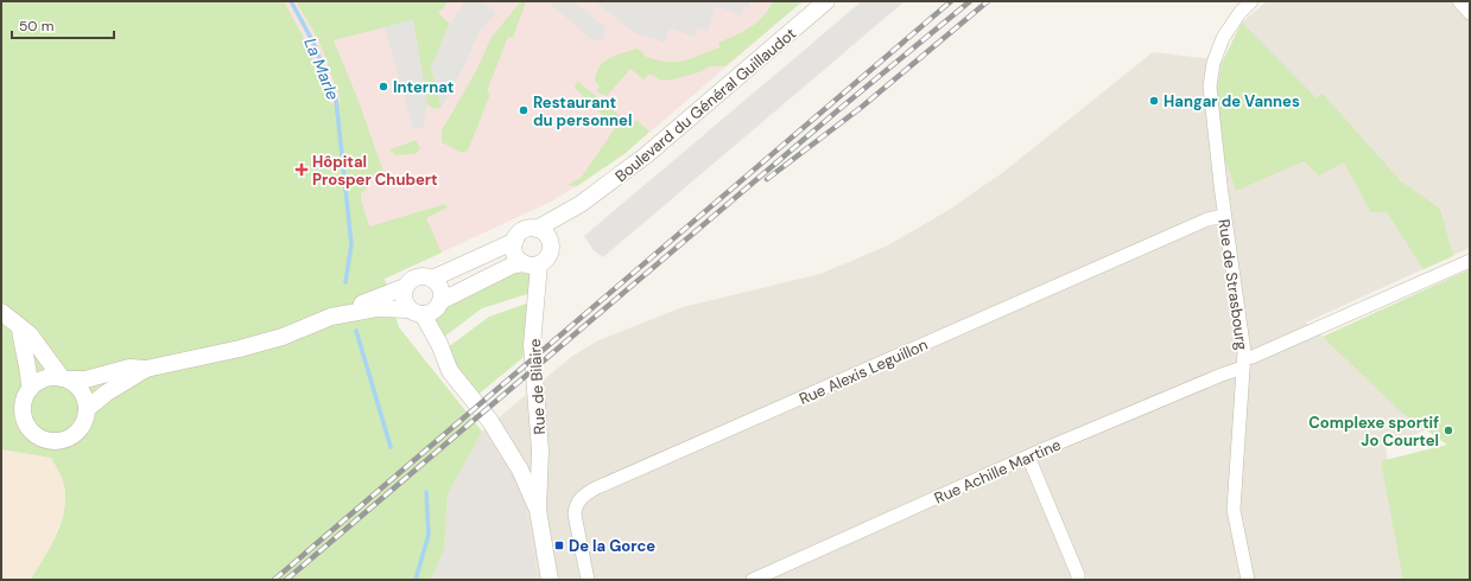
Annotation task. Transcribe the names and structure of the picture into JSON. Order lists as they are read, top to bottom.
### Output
{
  "streets": {
    "street": [
      "Boulevard du Général Guillaudot",
      "Rue de Strasbourg",
      "Rue Alexis Leguillon",
      "Rue de Bilaire",
      "Rue Achille Martine"
    ]
  },
  "crossings": [
    ["Boulevard du Général Guillaudot", "Rue de Bilaire"],
    ["Rue de Strasbourg", "Rue Alexis Leguillon"],
    ["Rue de Strasbourg", "Rue Achille Martine"]
  ],
  "water": ["La Marle"],
  "places": {
    "other": [
      "Internat",
      "Hangar de Vannes",
      "Restaurant du personnel",
      "Complexe sportif Jo Courtel"
    ],
    "health": ["Hôpital Prosper Chubert"],
    "transit": ["De la Gorce"]
  },
  "scale_bar": "50 m"
}
